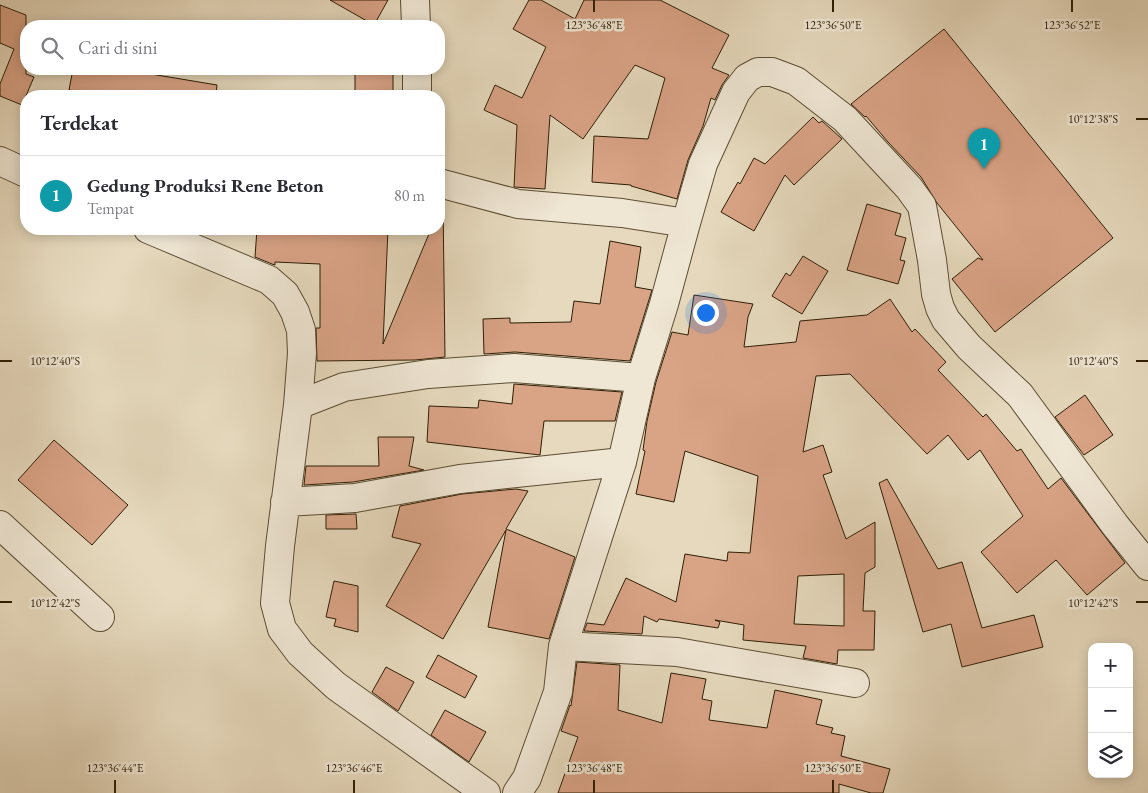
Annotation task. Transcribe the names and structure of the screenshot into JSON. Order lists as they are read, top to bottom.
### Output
{
  "page": {
    "search": "Cari di sini",
    "heading": "Terdekat",
    "pins": "1",
    "list": [
      {
        "mark": "1",
        "name": "Gedung Produksi Rene Beton",
        "note": "Tempat",
        "value": "80 m"
      }
    ],
    "map_buttons": ["+", "−"]
  },
  "coordinates": [
    "123°36'48\"E",
    "123°36'50\"E",
    "123°36'52\"E",
    "10°12'38\"S",
    "10°12'40\"S",
    "10°12'42\"S",
    "123°36'44\"E",
    "123°36'46\"E"
  ]
}
